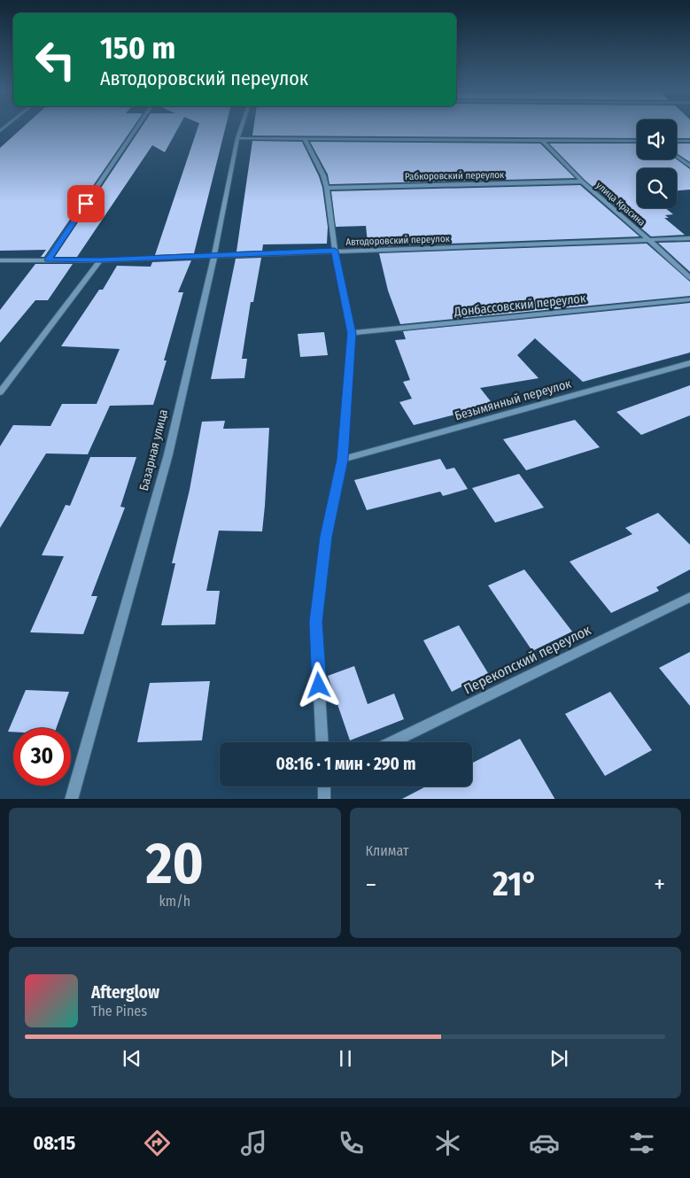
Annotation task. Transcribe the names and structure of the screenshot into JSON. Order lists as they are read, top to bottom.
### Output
{
  "streets": {
    "street": [
      "Рабкоровский переулок",
      "улица Красина",
      "Автодоровский переулок",
      "Донбассовский переулок",
      "Безымянный переулок",
      "Базарная улица",
      "Перекопский переулок"
    ]
  },
  "crossings": [
    ["Рабкоровский переулок", "улица Красина"],
    ["улица Красина", "Автодоровский переулок"],
    ["Автодоровский переулок", "Базарная улица"]
  ],
  "page": {
    "turn": ["150 m", "Автодоровский переулок"],
    "limit": "30",
    "trip": "08:16 · 1 мин · 290 m",
    "tile": [
      ["20", "km/h"],
      "Климат"
    ],
    "heat": ["−", "21°", "+"],
    "song": ["Afterglow", "The Pines"],
    "tabs": "08:15"
  }
}
